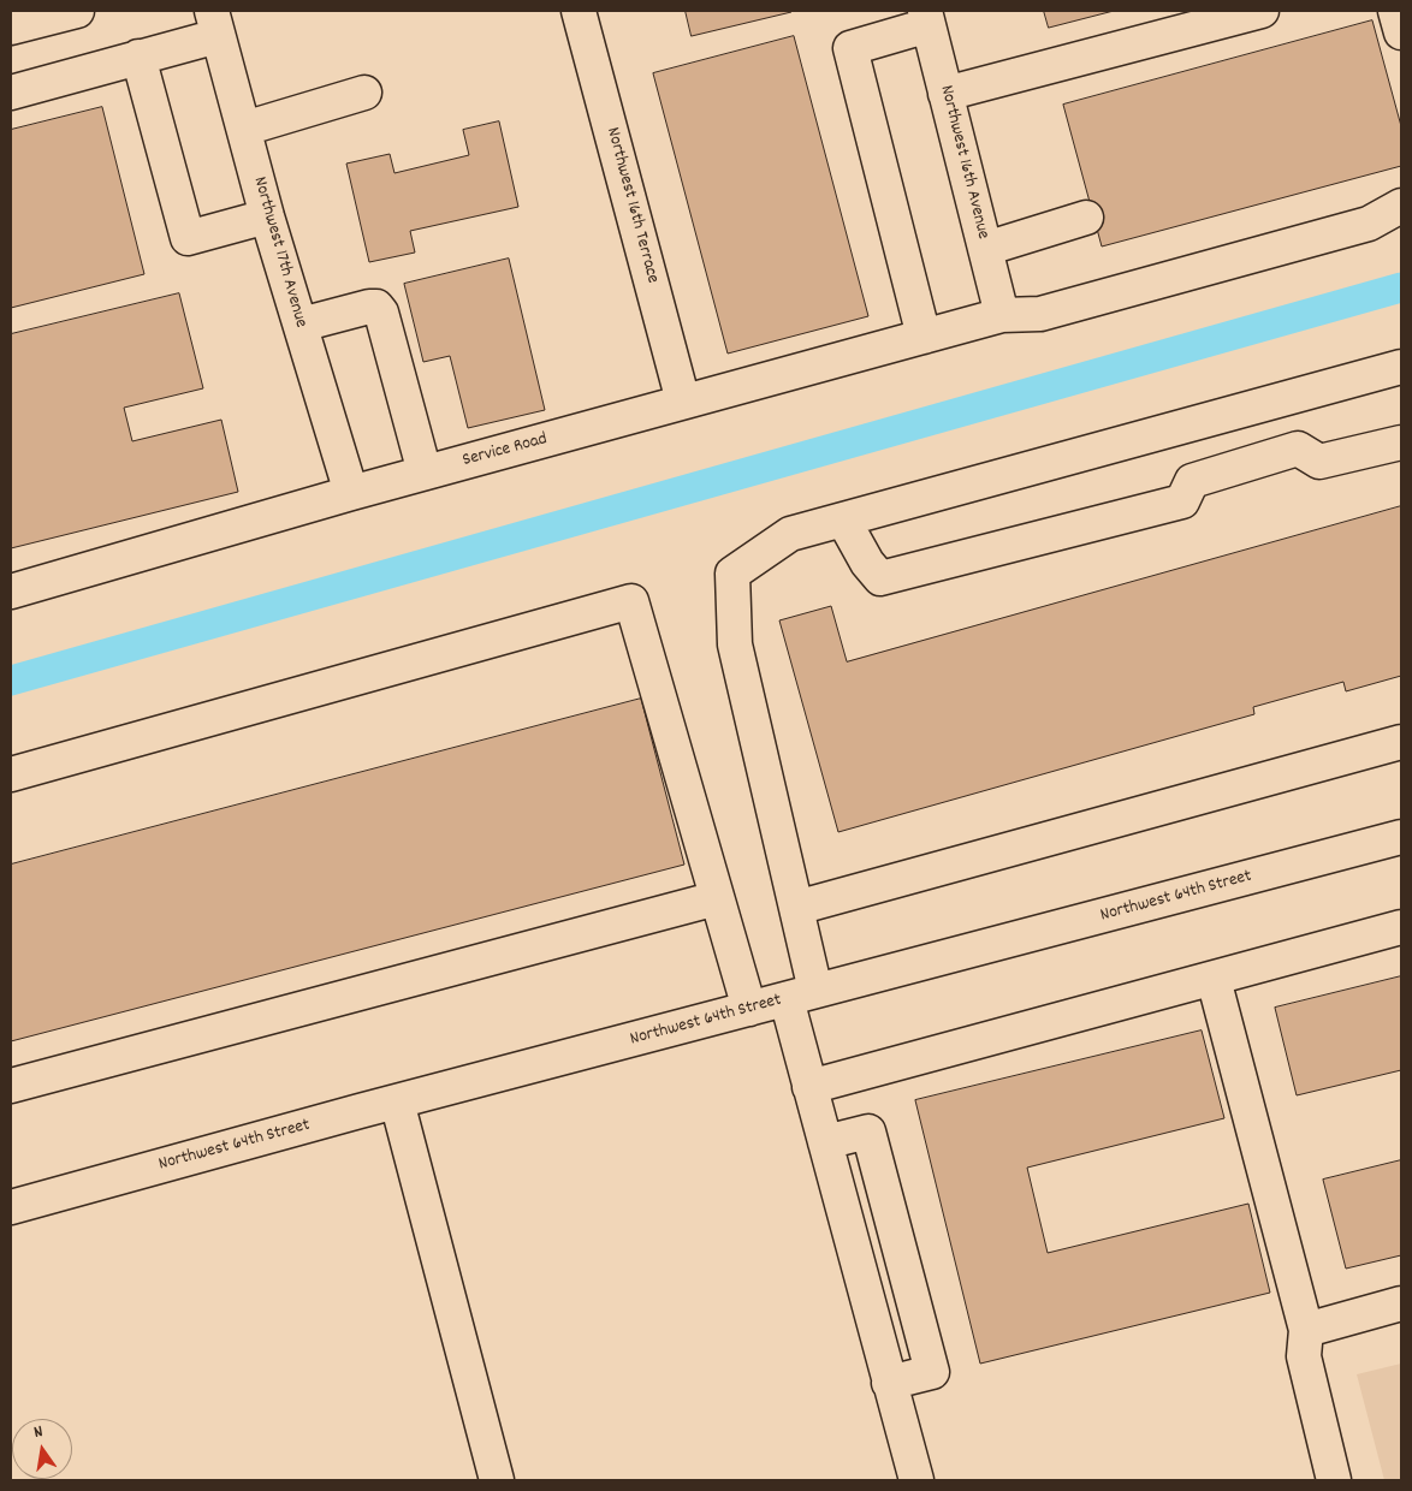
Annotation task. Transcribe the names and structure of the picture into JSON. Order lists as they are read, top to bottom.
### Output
{
  "streets": {
    "street": [
      "Northwest 16th Avenue",
      "Northwest 16th Terrace",
      "Northwest 17th Avenue",
      "Service Road",
      "Northwest 64th Street"
    ]
  },
  "crossings": [
    ["Northwest 16th Avenue", "Service Road"],
    ["Northwest 16th Terrace", "Service Road"],
    ["Northwest 17th Avenue", "Service Road"]
  ],
  "north": "top"
}
